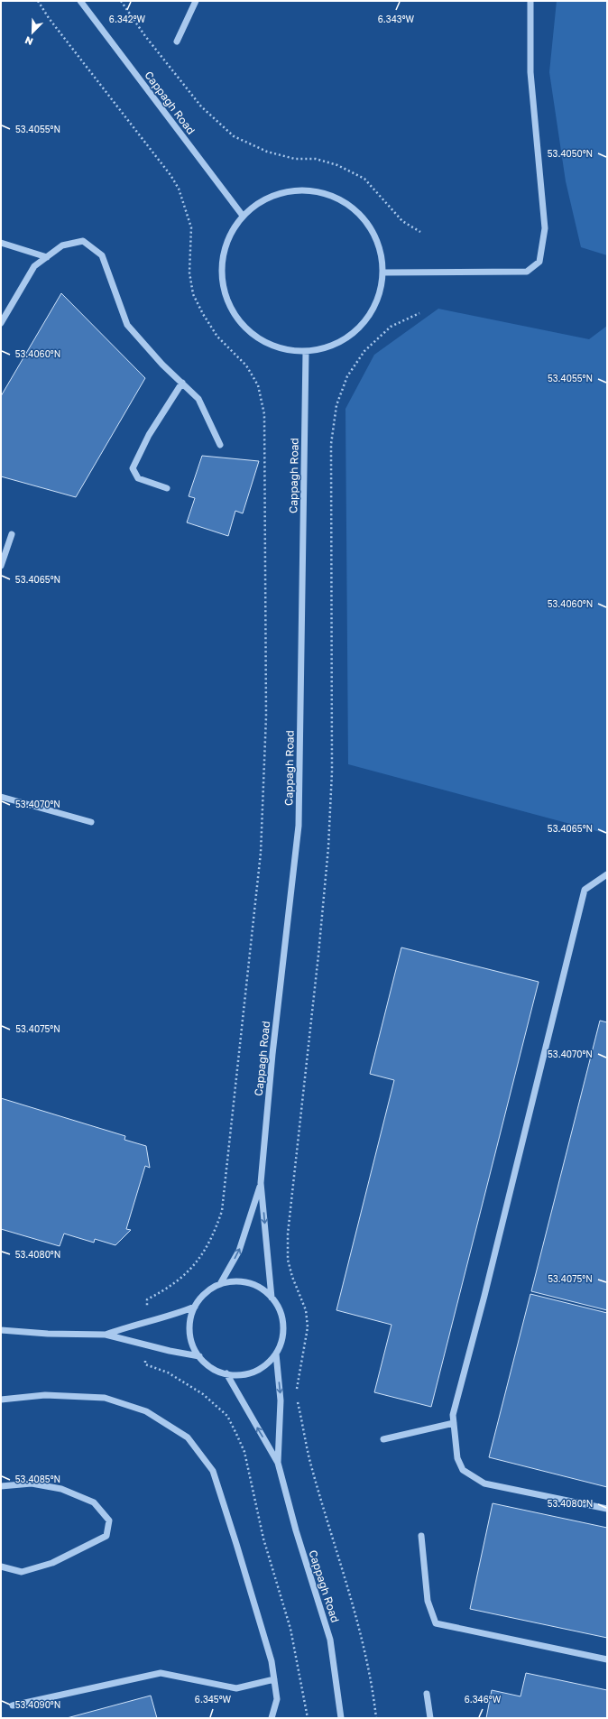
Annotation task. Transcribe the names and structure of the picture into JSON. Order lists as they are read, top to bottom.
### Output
{
  "streets": {
    "street": ["Cappagh Road"]
  },
  "north": "bottom left",
  "coordinates": [
    "6.342°W",
    "6.343°W",
    "53.4055°N",
    "53.4050°N",
    "53.4060°N",
    "53.4065°N",
    "53.4070°N",
    "53.4075°N",
    "53.4080°N",
    "53.4085°N",
    "6.345°W",
    "6.346°W",
    "53.4090°N"
  ]
}
